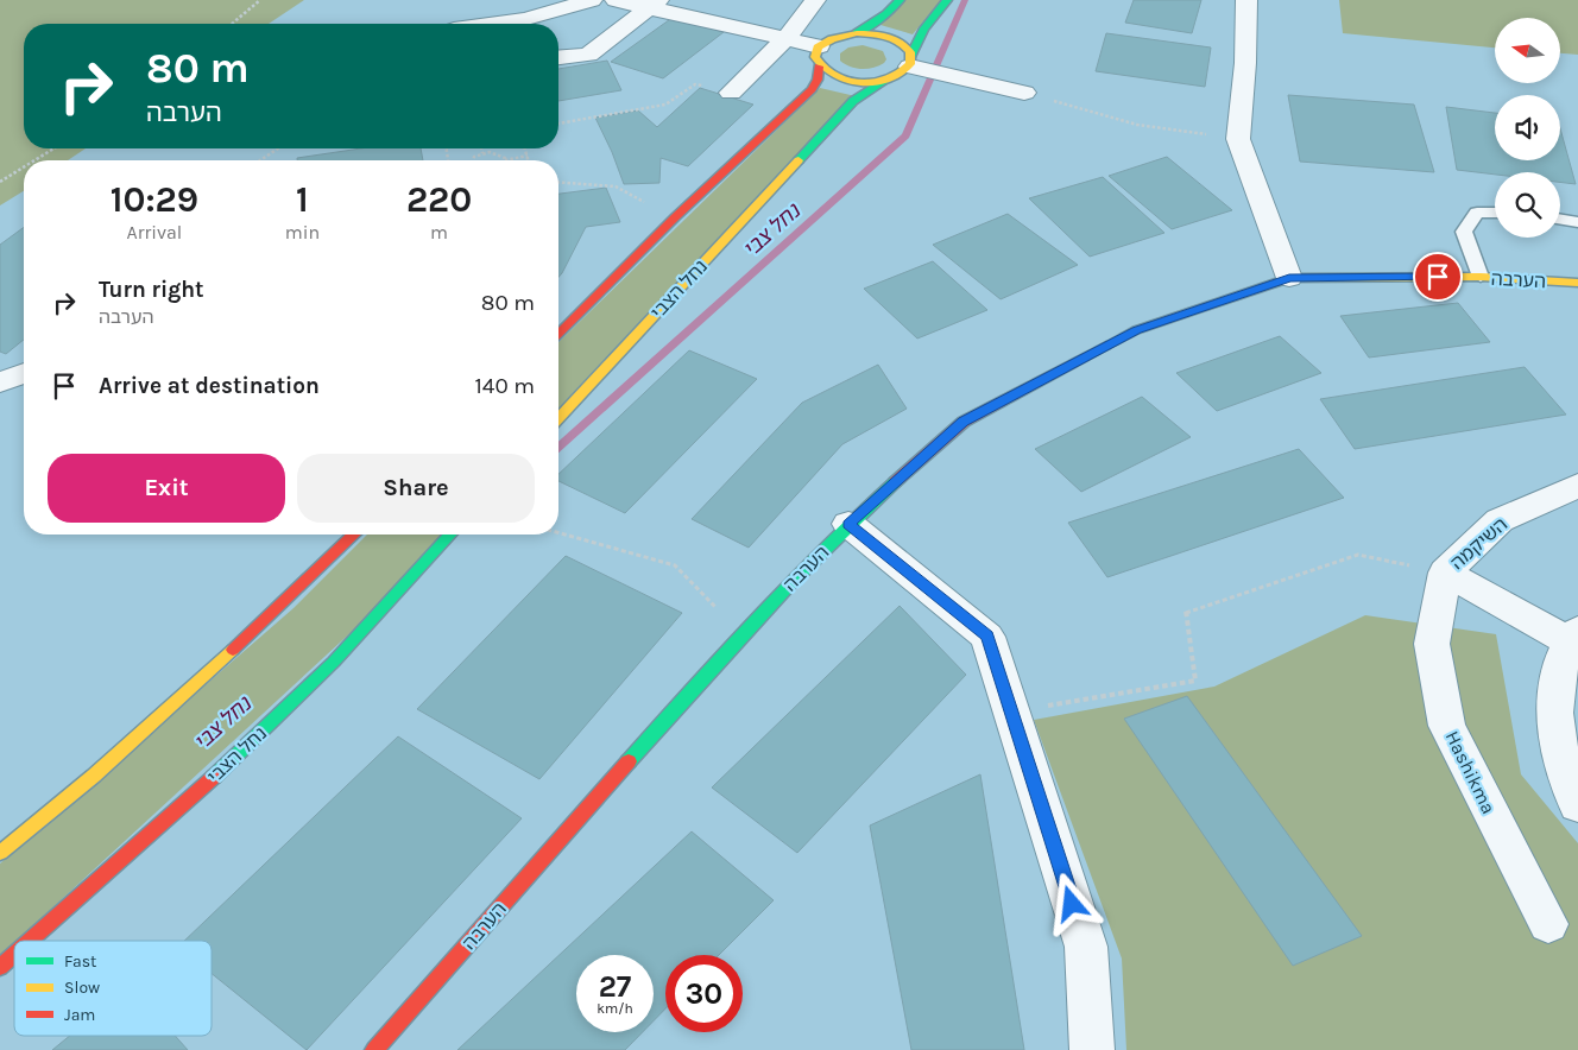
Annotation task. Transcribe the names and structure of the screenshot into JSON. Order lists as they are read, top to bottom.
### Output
{
  "streets": {
    "street": [
      "הערבה",
      "נחל הצבי",
      "השיקמה",
      "Hashikma"
    ]
  },
  "crossings": [
    ["השיקמה", "Hashikma"]
  ],
  "water": ["נחל צבי"],
  "legend": ["Fast", "Slow", "Jam"],
  "north": "left",
  "page": {
    "turn": ["80 m", "הערבה"],
    "eta": [
      "10:29",
      "Arrival",
      "1",
      "min",
      "220",
      "m"
    ],
    "list": [
      {
        "name": "Turn right",
        "note": "הערבה",
        "value": "80 m"
      },
      {
        "name": "Arrive at destination",
        "value": "140 m"
      }
    ],
    "buttons": ["Exit", "Share"],
    "speed": "27 km/h",
    "limit": "30"
  }
}
